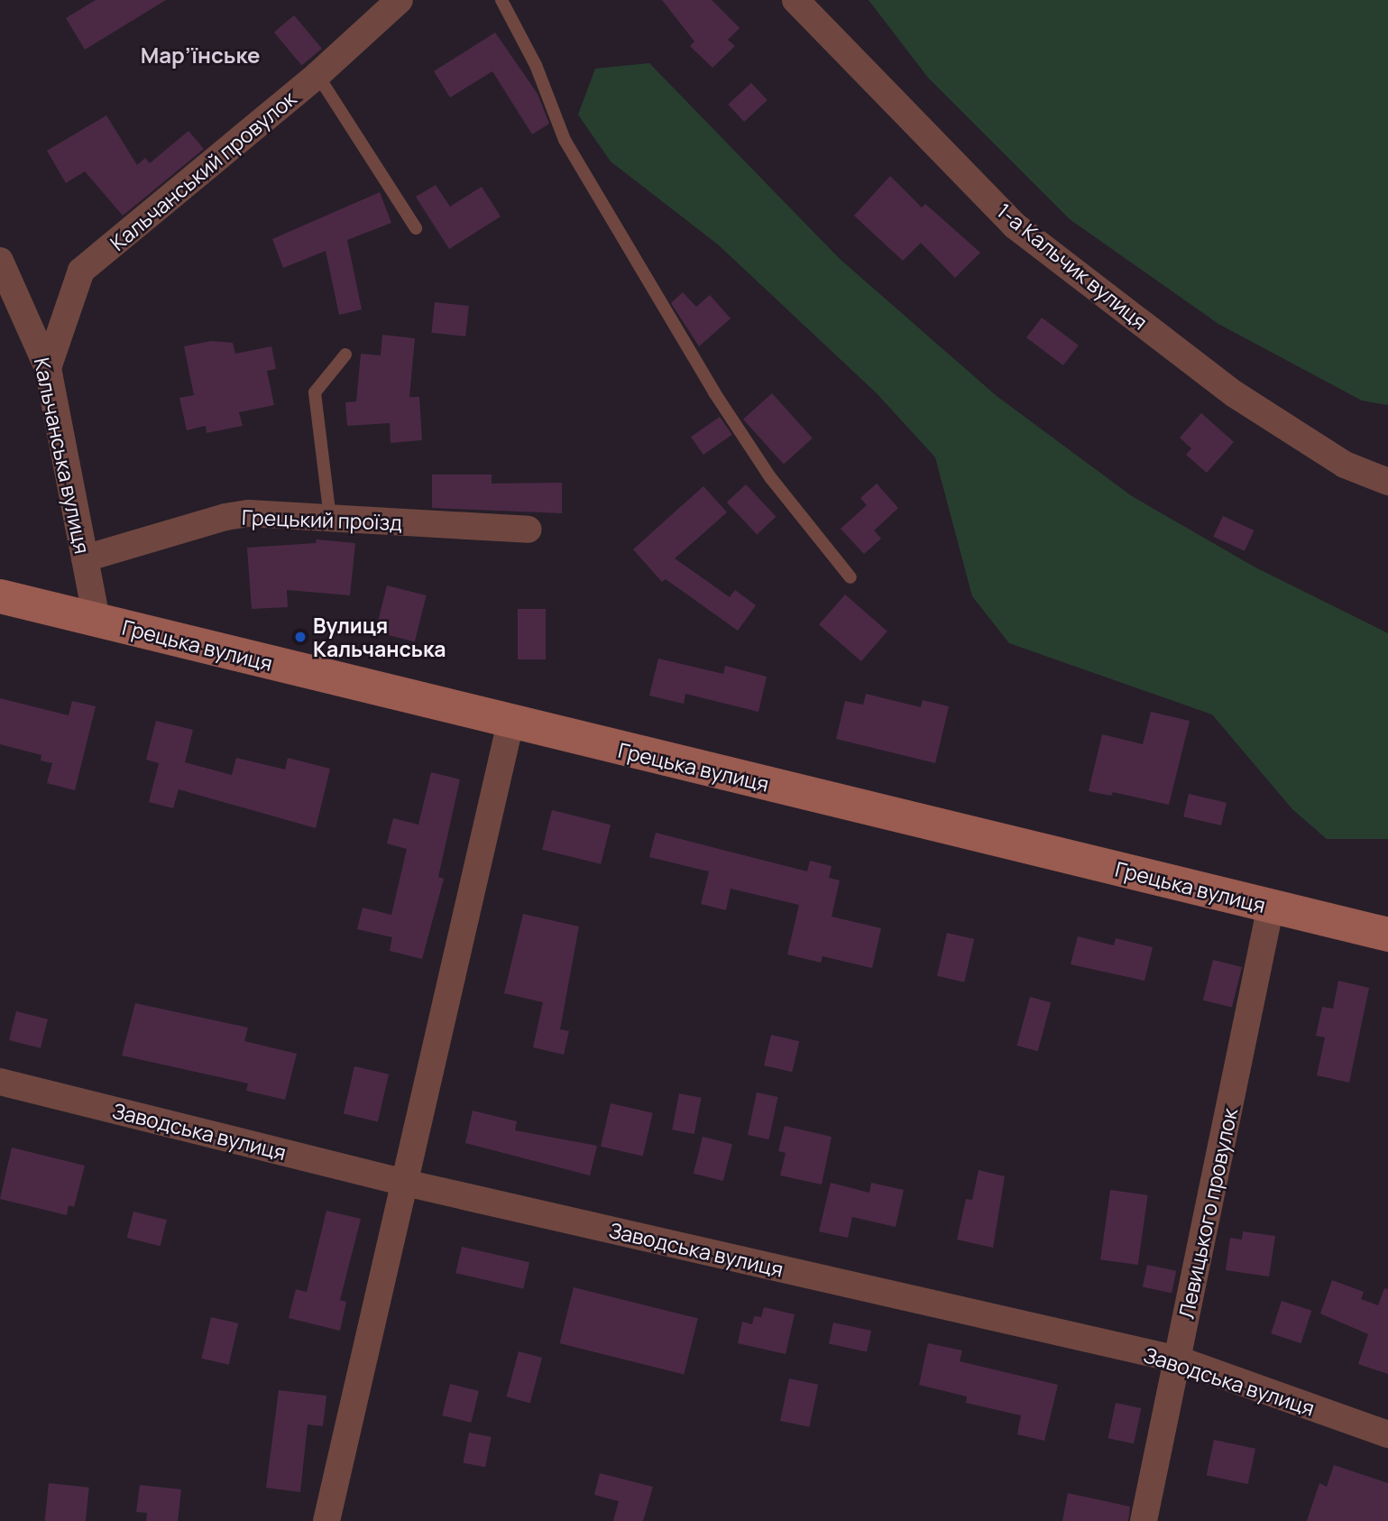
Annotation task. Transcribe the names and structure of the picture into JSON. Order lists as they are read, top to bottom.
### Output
{
  "streets": {
    "street": [
      "Кальчанський провулок",
      "1-а Кальчик вулиця",
      "Кальчанська вулиця",
      "Грецький проїзд",
      "Грецька вулиця",
      "Заводська вулиця",
      "Левицького провулок"
    ]
  },
  "crossings": [
    ["Кальчанський провулок", "Кальчанська вулиця"],
    ["Кальчанська вулиця", "Грецький проїзд"],
    ["Кальчанська вулиця", "Грецька вулиця"],
    ["Грецька вулиця", "Левицького провулок"],
    ["Заводська вулиця", "Левицького провулок"]
  ],
  "districts": ["Мар’їнське"],
  "places": ["Вулиця Кальчанська"]
}
